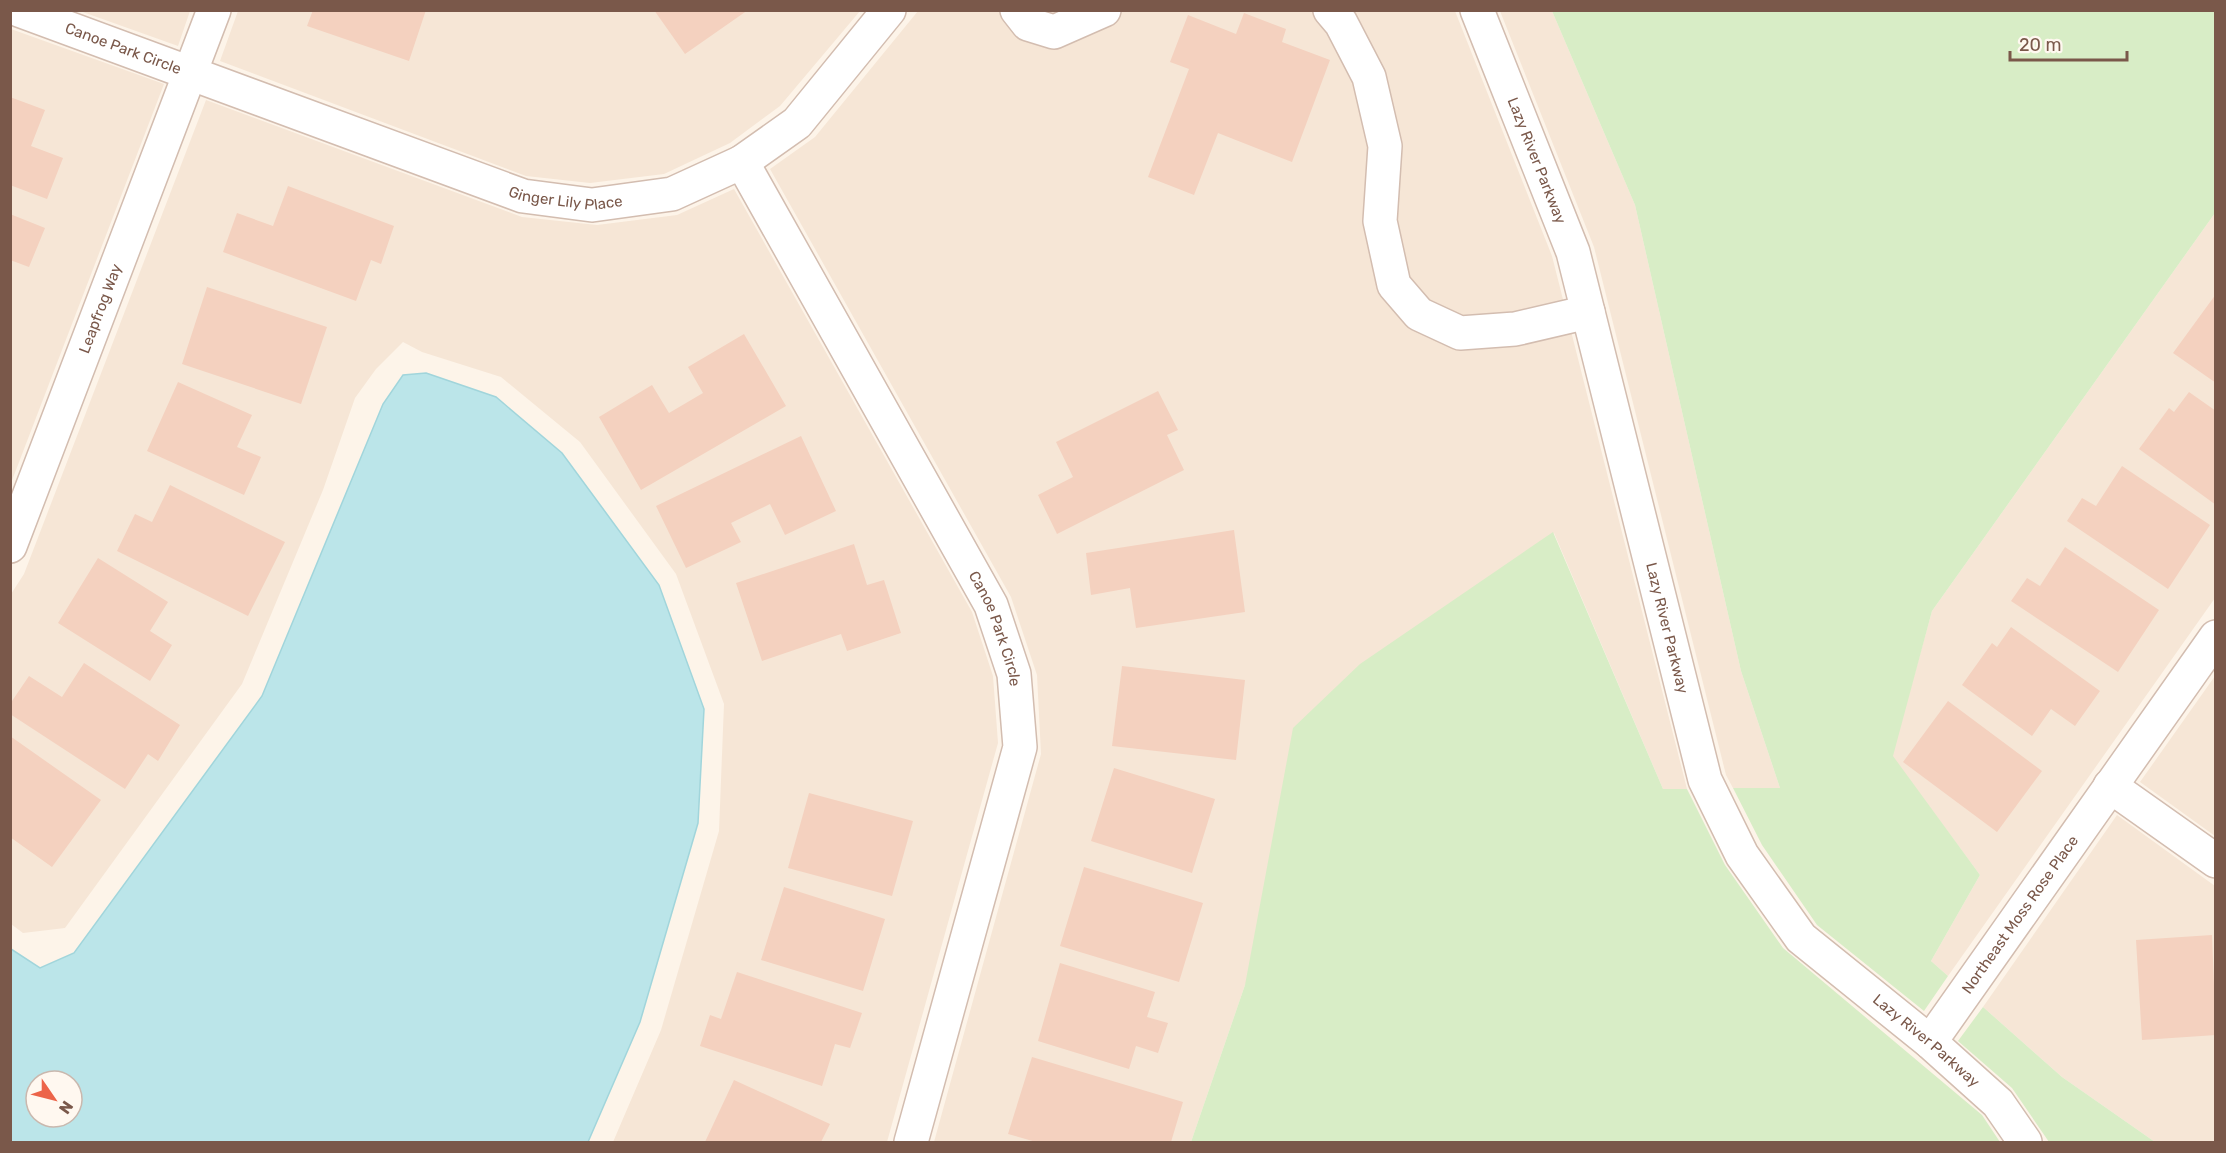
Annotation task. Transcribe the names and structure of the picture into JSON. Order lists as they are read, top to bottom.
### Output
{
  "streets": {
    "street": [
      "Canoe Park Circle",
      "Lazy River Parkway",
      "Ginger Lily Place",
      "Leapfrog Way",
      "Northeast Moss Rose Place"
    ]
  },
  "crossings": [
    ["Canoe Park Circle", "Ginger Lily Place"],
    ["Canoe Park Circle", "Leapfrog Way"],
    ["Lazy River Parkway", "Northeast Moss Rose Place"],
    ["Ginger Lily Place", "Leapfrog Way"]
  ],
  "scale_bar": "20 m",
  "north": "bottom right"
}
